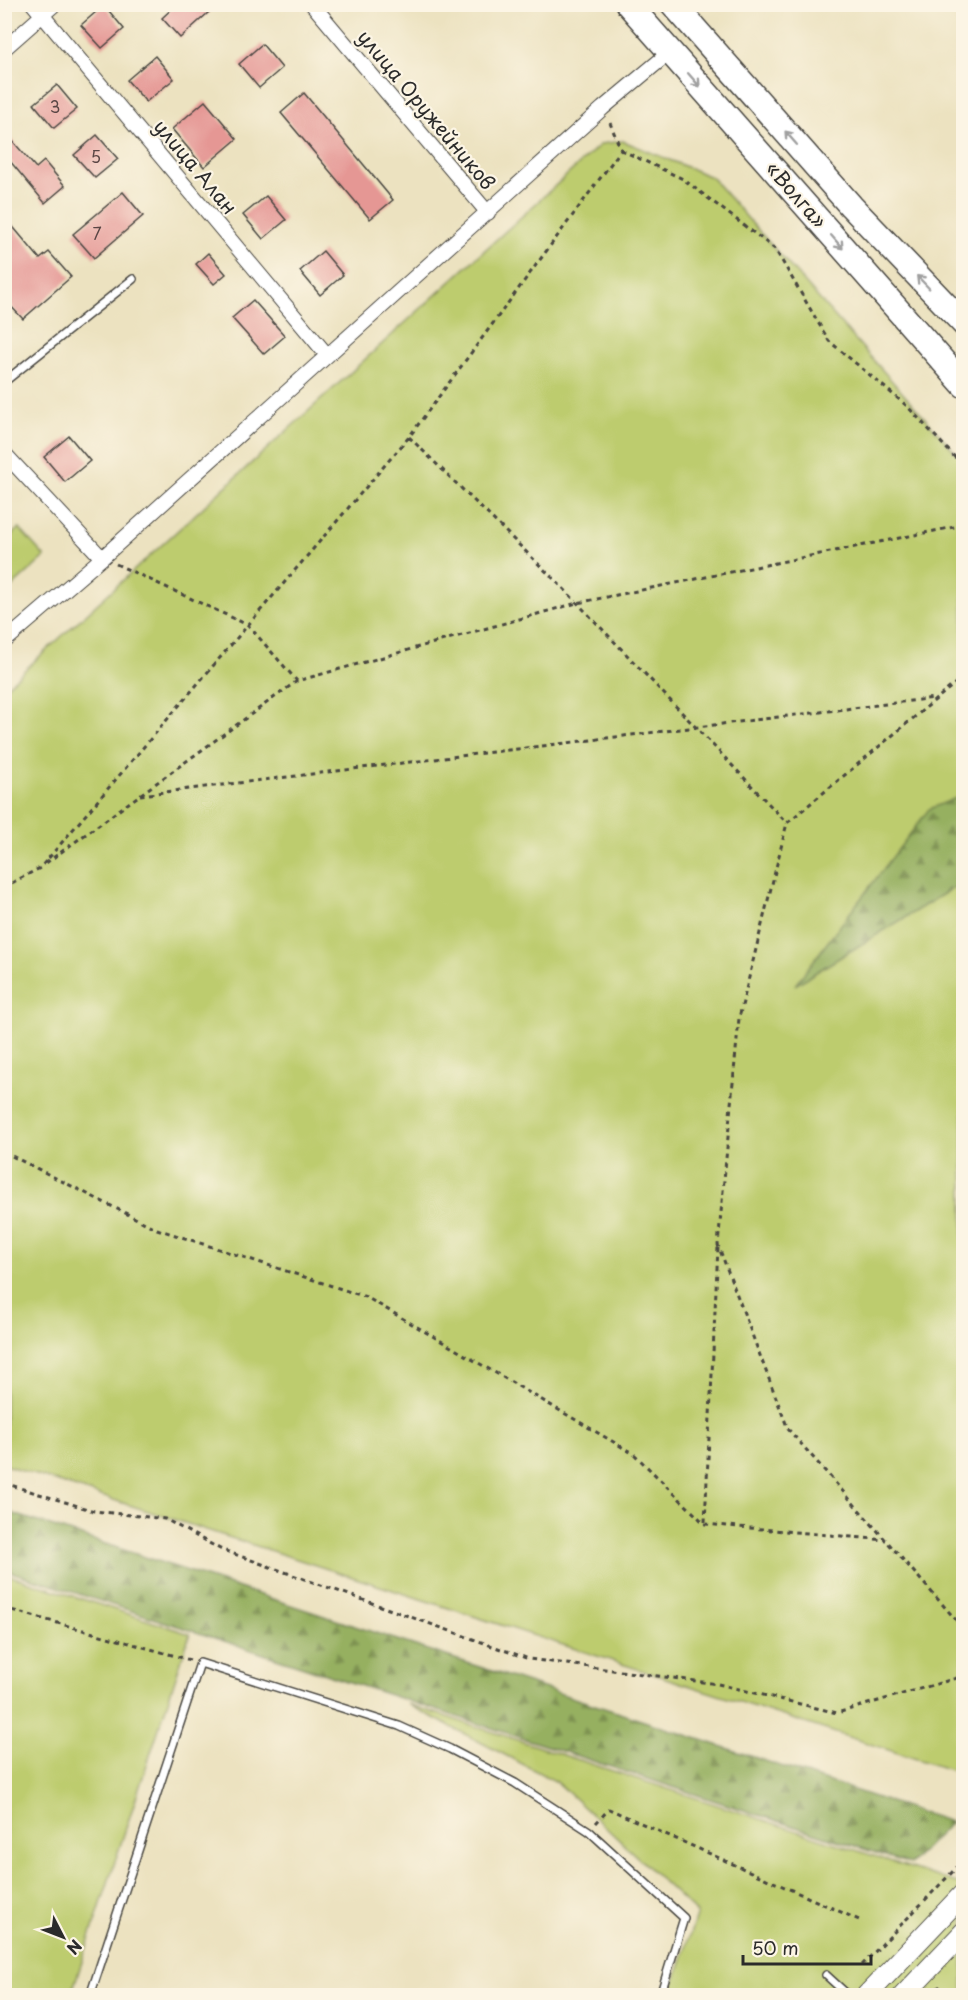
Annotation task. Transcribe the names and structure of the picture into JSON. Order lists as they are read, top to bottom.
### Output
{
  "streets": {
    "highway": ["«Волга»"],
    "street": ["улица Оружейников", "улица Алан"]
  },
  "house_numbers": ["3", "5", "7"],
  "scale_bar": "50 m",
  "north": "bottom right"
}
